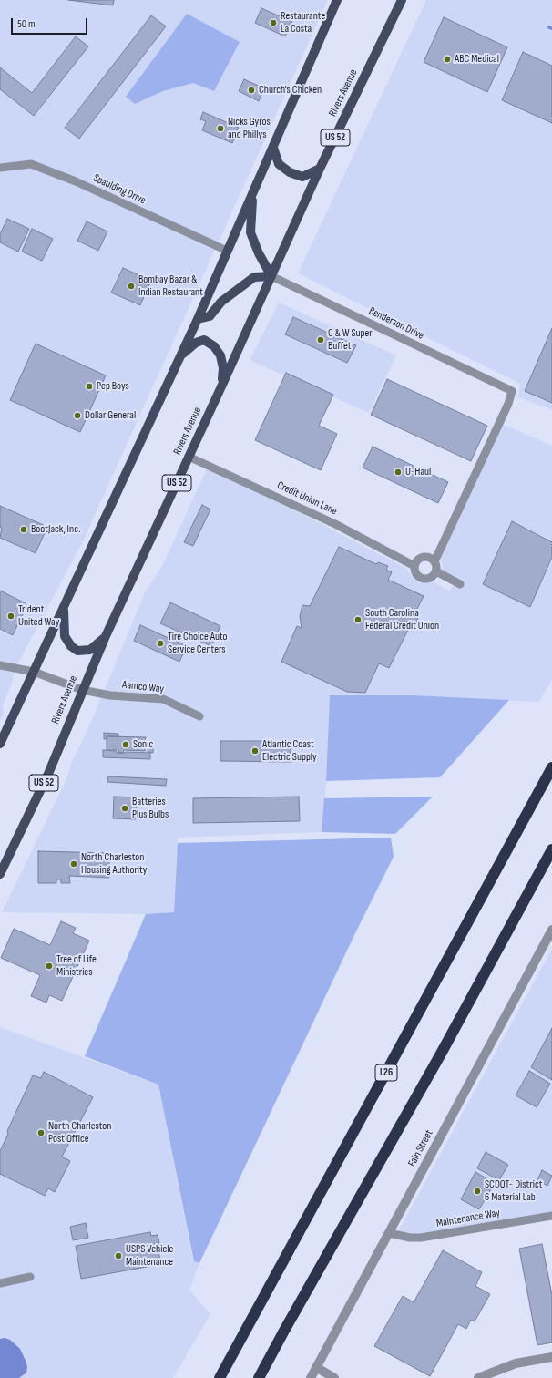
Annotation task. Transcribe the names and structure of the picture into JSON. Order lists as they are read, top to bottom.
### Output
{
  "streets": {
    "highway": ["I 26"],
    "main road": ["Rivers Avenue", "US 52"],
    "street": [
      "Spaulding Drive",
      "Benderson Drive",
      "Credit Union Lane",
      "Aamco Way",
      "Fain Street",
      "Maintenance Way"
    ]
  },
  "crossings": [
    ["Rivers Avenue", "Benderson Drive"],
    ["Rivers Avenue", "Credit Union Lane"],
    ["Rivers Avenue", "Aamco Way"],
    ["Benderson Drive", "Credit Union Lane"],
    ["Fain Street", "Maintenance Way"]
  ],
  "places": [
    "Restaurante La Costa",
    "ABC Medical",
    "Church's Chicken",
    "Nicks Gyros and Phillys",
    "Bombay Bazar & Indian Restaurant",
    "C & W Super Buffet",
    "Pep Boys",
    "Dollar General",
    "U-Haul",
    "BootJack, Inc.",
    "Trident United Way",
    "South Carolina Federal Credit Union",
    "Tire Choice Auto Service Centers",
    "Sonic",
    "Atlantic Coast Electric Supply",
    "Batteries Plus Bulbs",
    "North Charleston Housing Authority",
    "Tree of Life Ministries",
    "North Charleston Post Office",
    "SCDOT- District 6 Material Lab",
    "USPS Vehicle Maintenance"
  ],
  "scale_bar": "50 m"
}
